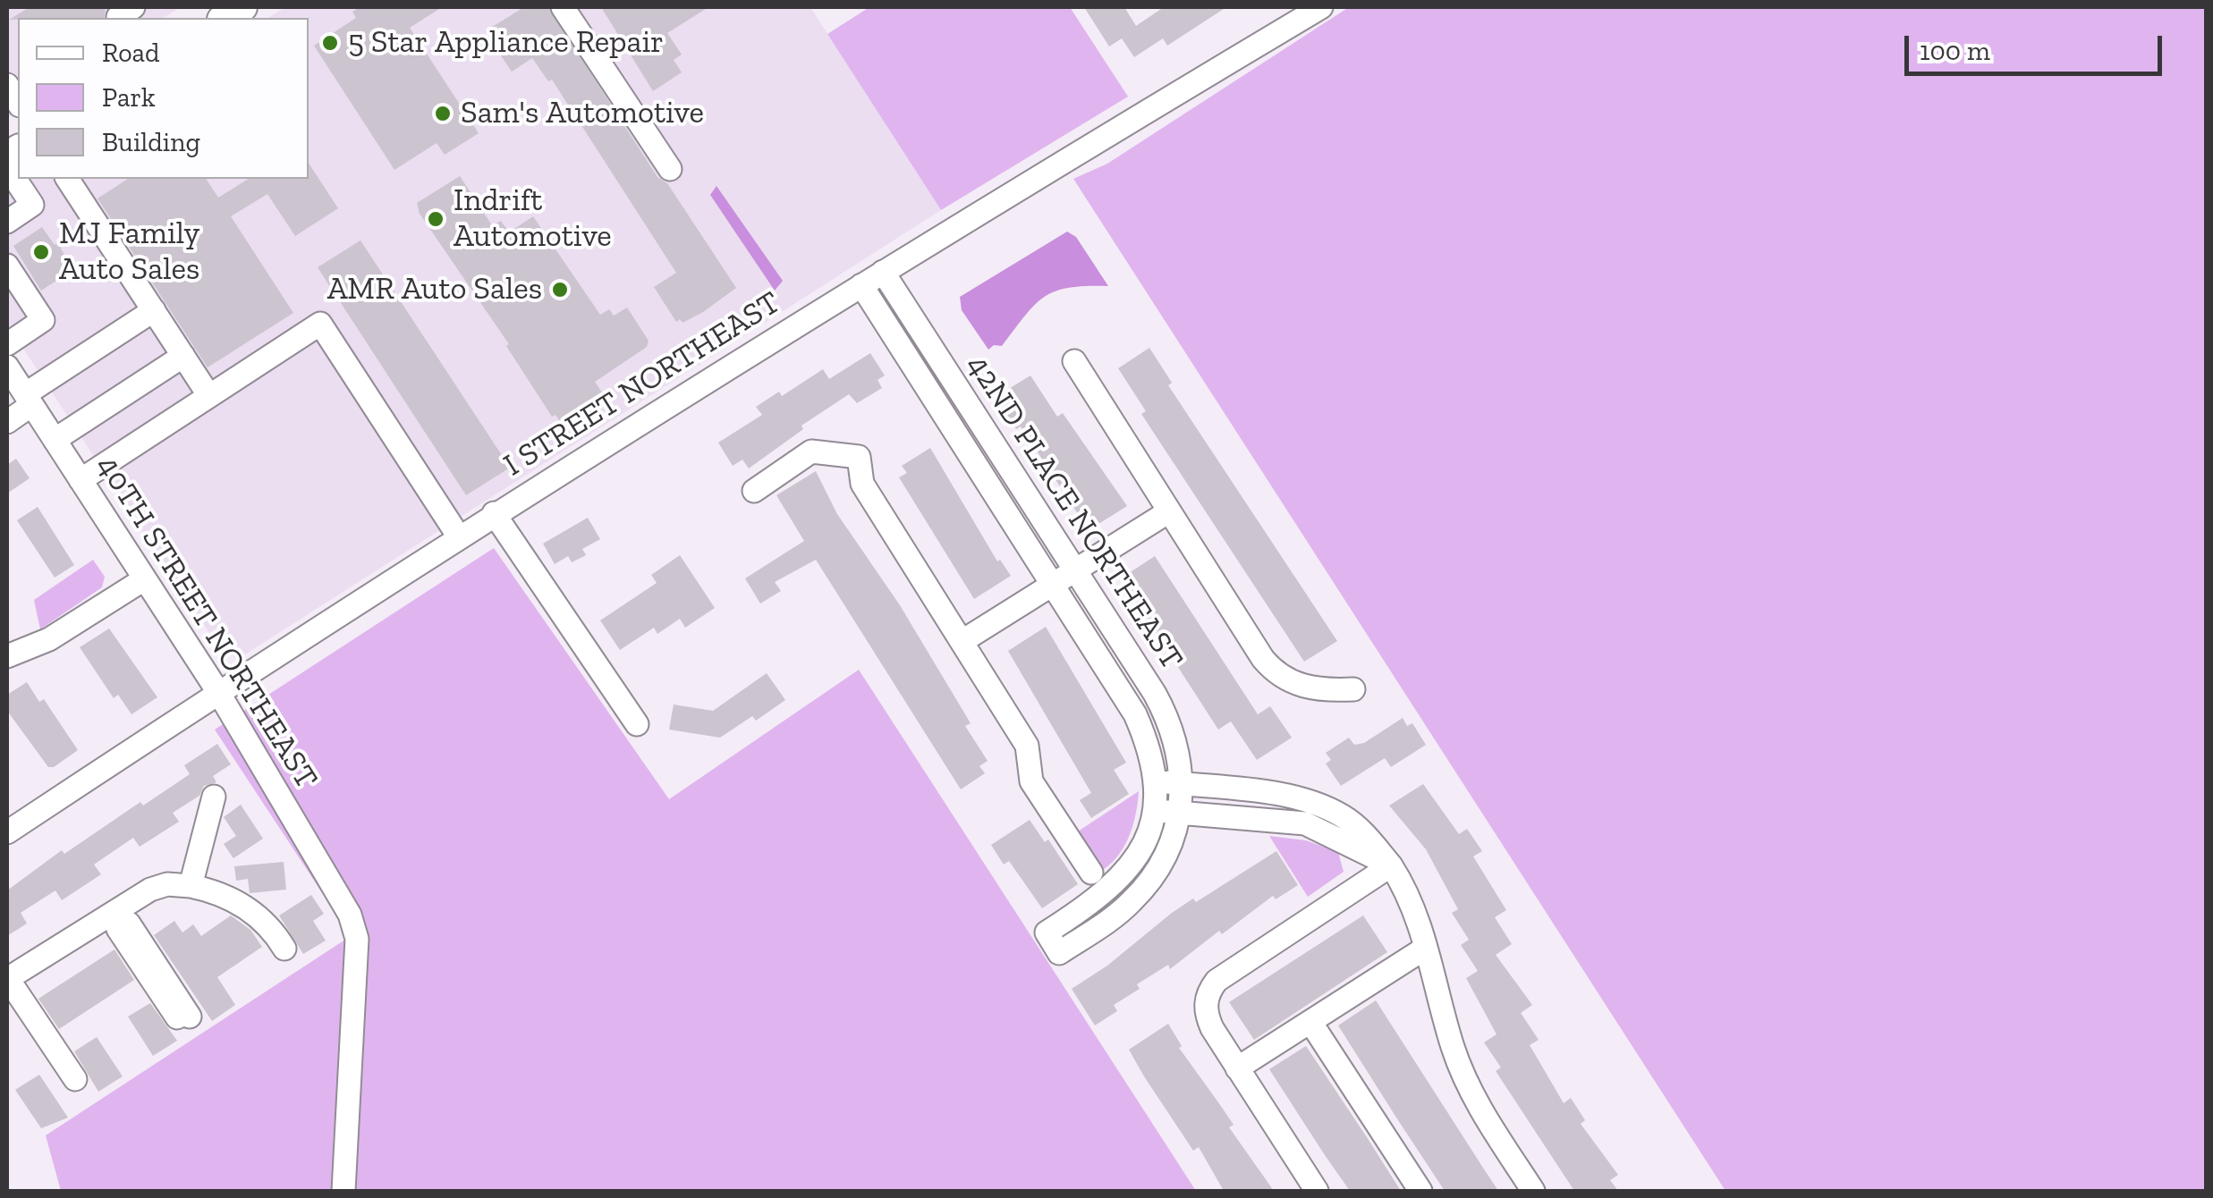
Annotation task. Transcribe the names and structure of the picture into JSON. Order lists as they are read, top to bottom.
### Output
{
  "streets": {
    "street": ["I STREET NORTHEAST", "42ND PLACE NORTHEAST", "40TH STREET NORTHEAST"]
  },
  "crossings": [
    ["I STREET NORTHEAST", "42ND PLACE NORTHEAST"],
    ["I STREET NORTHEAST", "40TH STREET NORTHEAST"]
  ],
  "places": [
    "5 Star Appliance Repair",
    "Sam's Automotive",
    "Indrift Automotive",
    "MJ Family Auto Sales",
    "AMR Auto Sales"
  ],
  "legend": ["Road", "Park", "Building"],
  "scale_bar": "100 m"
}
